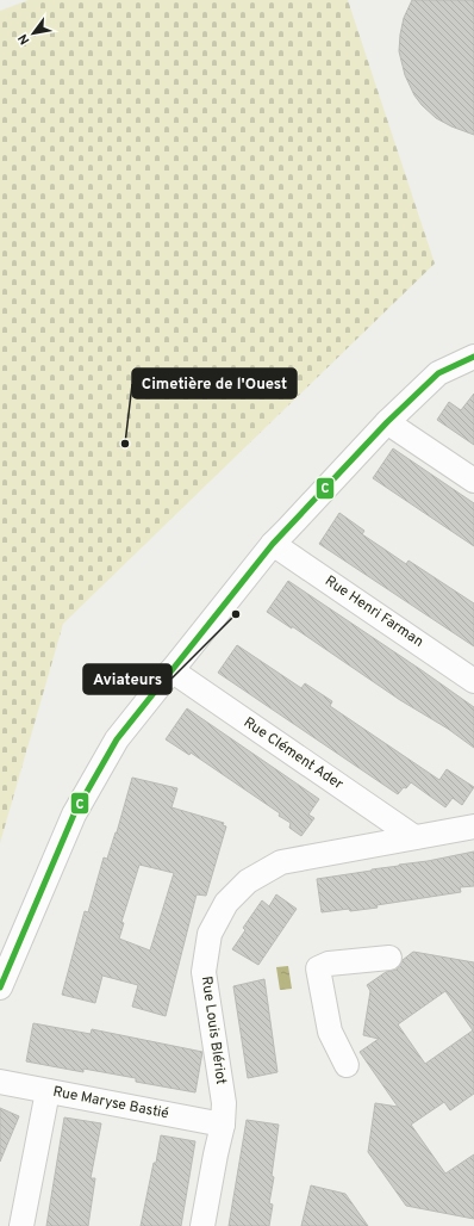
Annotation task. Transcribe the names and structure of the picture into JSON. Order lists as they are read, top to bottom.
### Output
{
  "streets": {
    "street": [
      "Rue Henri Farman",
      "Rue Clément Ader",
      "Rue Louis Blériot",
      "Rue Maryse Bastié"
    ]
  },
  "crossings": [
    ["Rue Clément Ader", "Rue Louis Blériot"],
    ["Rue Louis Blériot", "Rue Maryse Bastié"]
  ],
  "places": ["Cimetière de l'Ouest", "Aviateurs"],
  "lines": ["transit line C"],
  "north": "bottom left"
}
